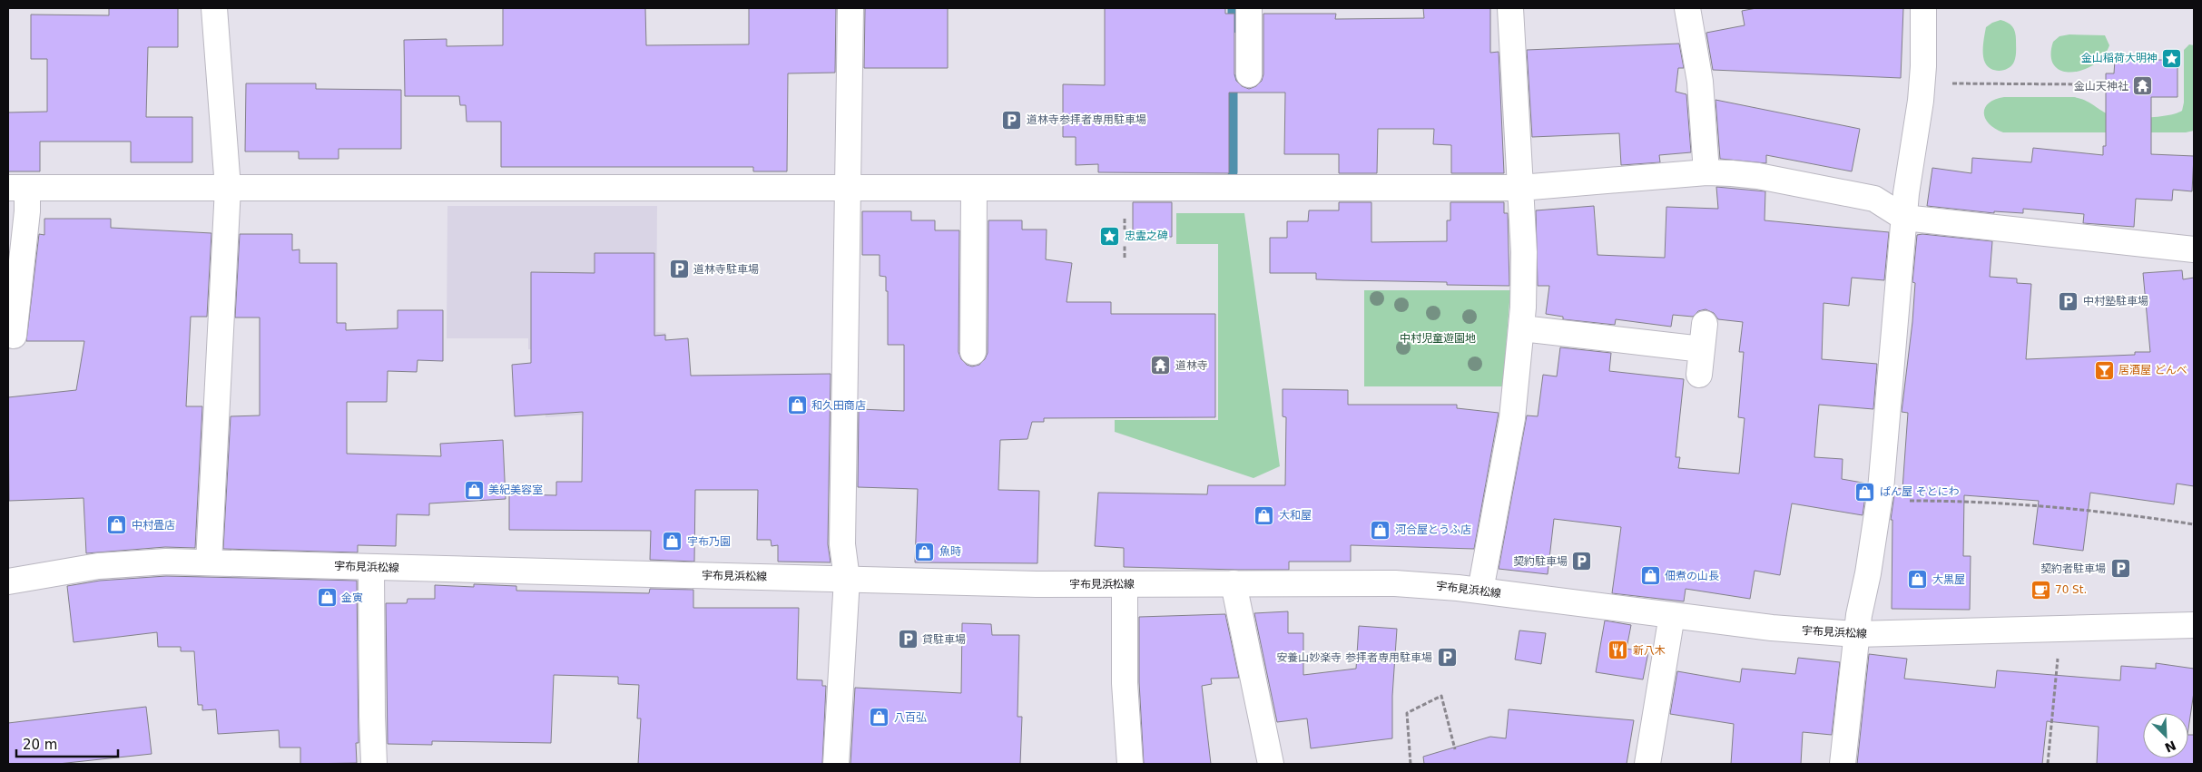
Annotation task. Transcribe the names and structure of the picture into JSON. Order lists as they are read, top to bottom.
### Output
{
  "streets": {
    "street": ["宇布見浜松線"]
  },
  "parks": ["中村児童遊園地"],
  "places": {
    "place": ["金山稲荷大明神", "忠霊之碑"],
    "temple": ["金山天神社", "道林寺"],
    "parking": [
      "道林寺参拝者専用駐車場",
      "道林寺駐車場",
      "中村塾駐車場",
      "契約駐車場",
      "契約者駐車場",
      "貸駐車場",
      "安養山妙楽寺 参拝者専用駐車場"
    ],
    "bar": ["居酒屋 どんべ"],
    "shop": [
      "和久田商店",
      "美紀美容室",
      "ぱん屋 そとにわ",
      "大和屋",
      "中村畳店",
      "河合屋とうふ店",
      "宇布乃園",
      "魚時",
      "佃煮の山長",
      "大黒屋",
      "金寅",
      "八百弘"
    ],
    "cafe": ["70 St."],
    "restaurant": ["新八木"]
  },
  "scale_bar": "20 m",
  "north": "bottom right"
}
